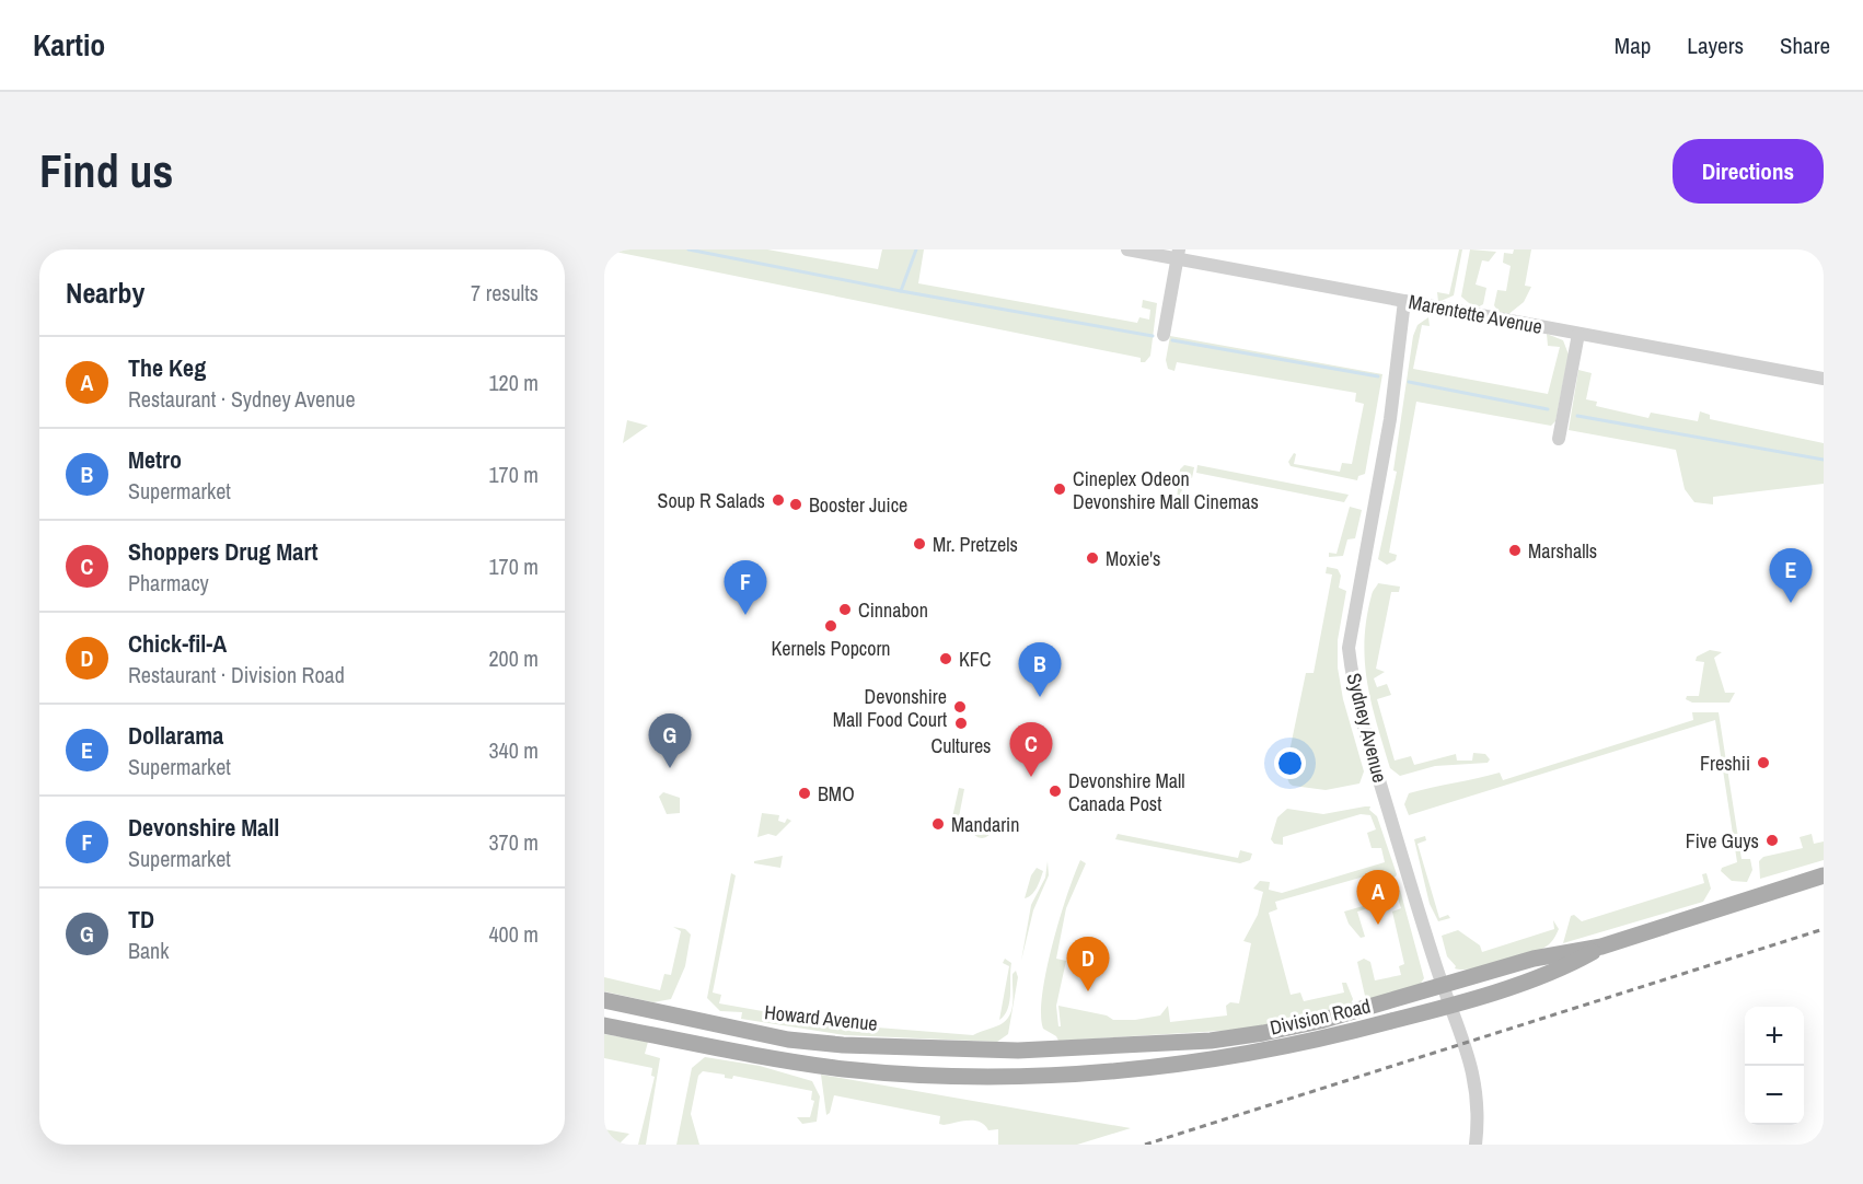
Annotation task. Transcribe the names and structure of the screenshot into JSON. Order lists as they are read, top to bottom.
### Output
{
  "streets": {
    "main road": ["Division Road", "Howard Avenue"],
    "street": ["Marentette Avenue", "Sydney Avenue"]
  },
  "crossings": [
    ["Marentette Avenue", "Sydney Avenue"],
    ["Sydney Avenue", "Division Road"],
    ["Division Road", "Howard Avenue"]
  ],
  "places": [
    "Cineplex Odeon Devonshire Mall Cinemas",
    "Soup R Salads",
    "Booster Juice",
    "Mr. Pretzels",
    "Marshalls",
    "Moxie's",
    "Cinnabon",
    "Kernels Popcorn",
    "KFC",
    "Devonshire Mall Food Court",
    "Cultures",
    "Freshii",
    "Devonshire Mall Canada Post",
    "BMO",
    "Mandarin",
    "Five Guys"
  ],
  "page": {
    "header": "Kartio",
    "nav": ["Map", "Layers", "Share"],
    "buttons": "Directions",
    "title": "Find us",
    "heading": ["Nearby", "7 results"],
    "list": [
      {
        "mark": "A",
        "name": "The Keg",
        "note": "Restaurant · Sydney Avenue",
        "value": "120 m"
      },
      {
        "mark": "B",
        "name": "Metro",
        "note": "Supermarket",
        "value": "170 m"
      },
      {
        "mark": "C",
        "name": "Shoppers Drug Mart",
        "note": "Pharmacy",
        "value": "170 m"
      },
      {
        "mark": "D",
        "name": "Chick-fil-A",
        "note": "Restaurant · Division Road",
        "value": "200 m"
      },
      {
        "mark": "E",
        "name": "Dollarama",
        "note": "Supermarket",
        "value": "340 m"
      },
      {
        "mark": "F",
        "name": "Devonshire Mall",
        "note": "Supermarket",
        "value": "370 m"
      },
      {
        "mark": "G",
        "name": "TD",
        "note": "Bank",
        "value": "400 m"
      }
    ],
    "pins": [
      "E",
      "F",
      "B",
      "G",
      "C",
      "A",
      "D"
    ],
    "map_buttons": ["+", "−"]
  }
}
